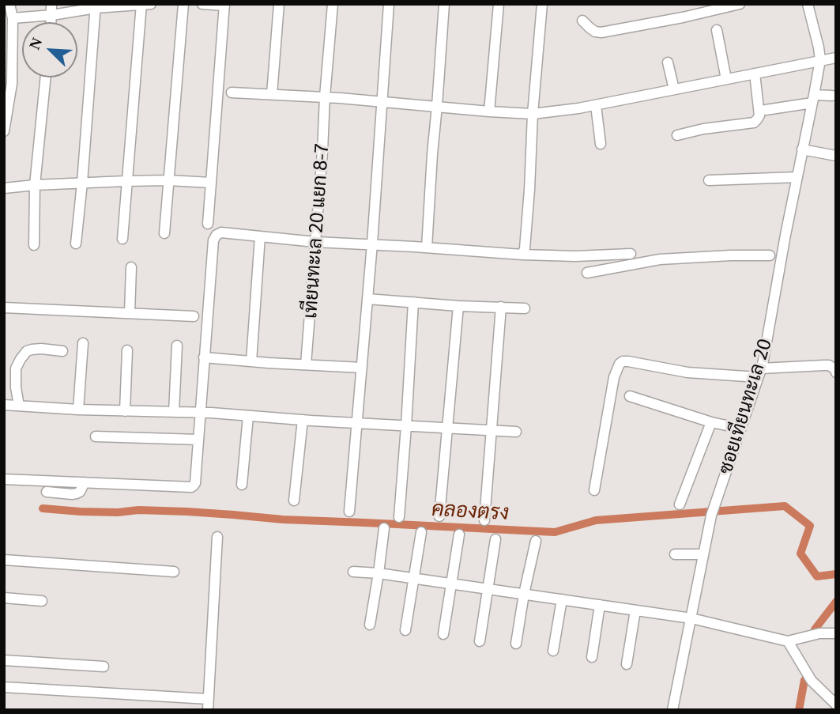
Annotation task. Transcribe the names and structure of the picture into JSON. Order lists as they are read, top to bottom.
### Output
{
  "streets": {
    "street": ["เทียนทะเล 20 แยก 8-7", "ซอยเทียนทะเล 20"]
  },
  "water": ["คลองตรง"],
  "north": "top left"
}
